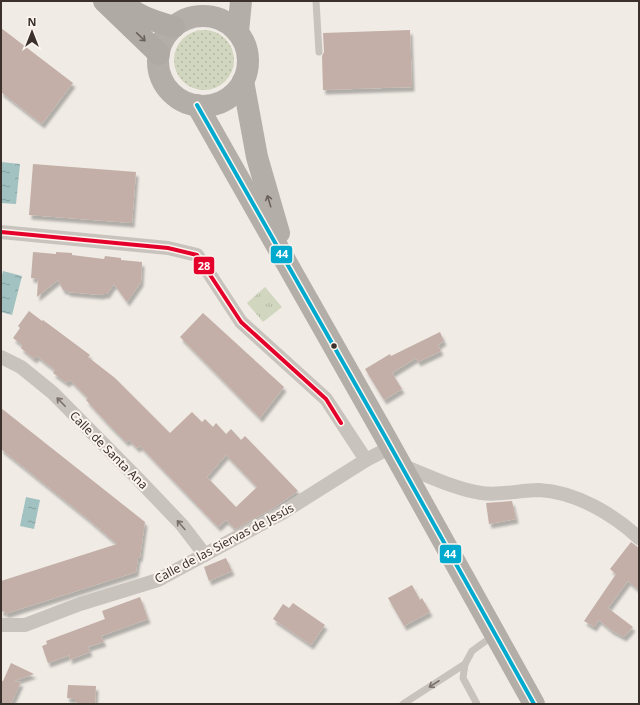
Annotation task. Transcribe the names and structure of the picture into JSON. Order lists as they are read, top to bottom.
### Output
{
  "streets": {
    "street": ["Calle de Santa Ana", "Calle de las Siervas de Jesús"]
  },
  "crossings": [
    ["Calle de Santa Ana", "Calle de las Siervas de Jesús"]
  ],
  "one_way": ["Calle de Santa Ana"],
  "lines": ["transit line 44", "transit line 28"],
  "north": "top"
}
